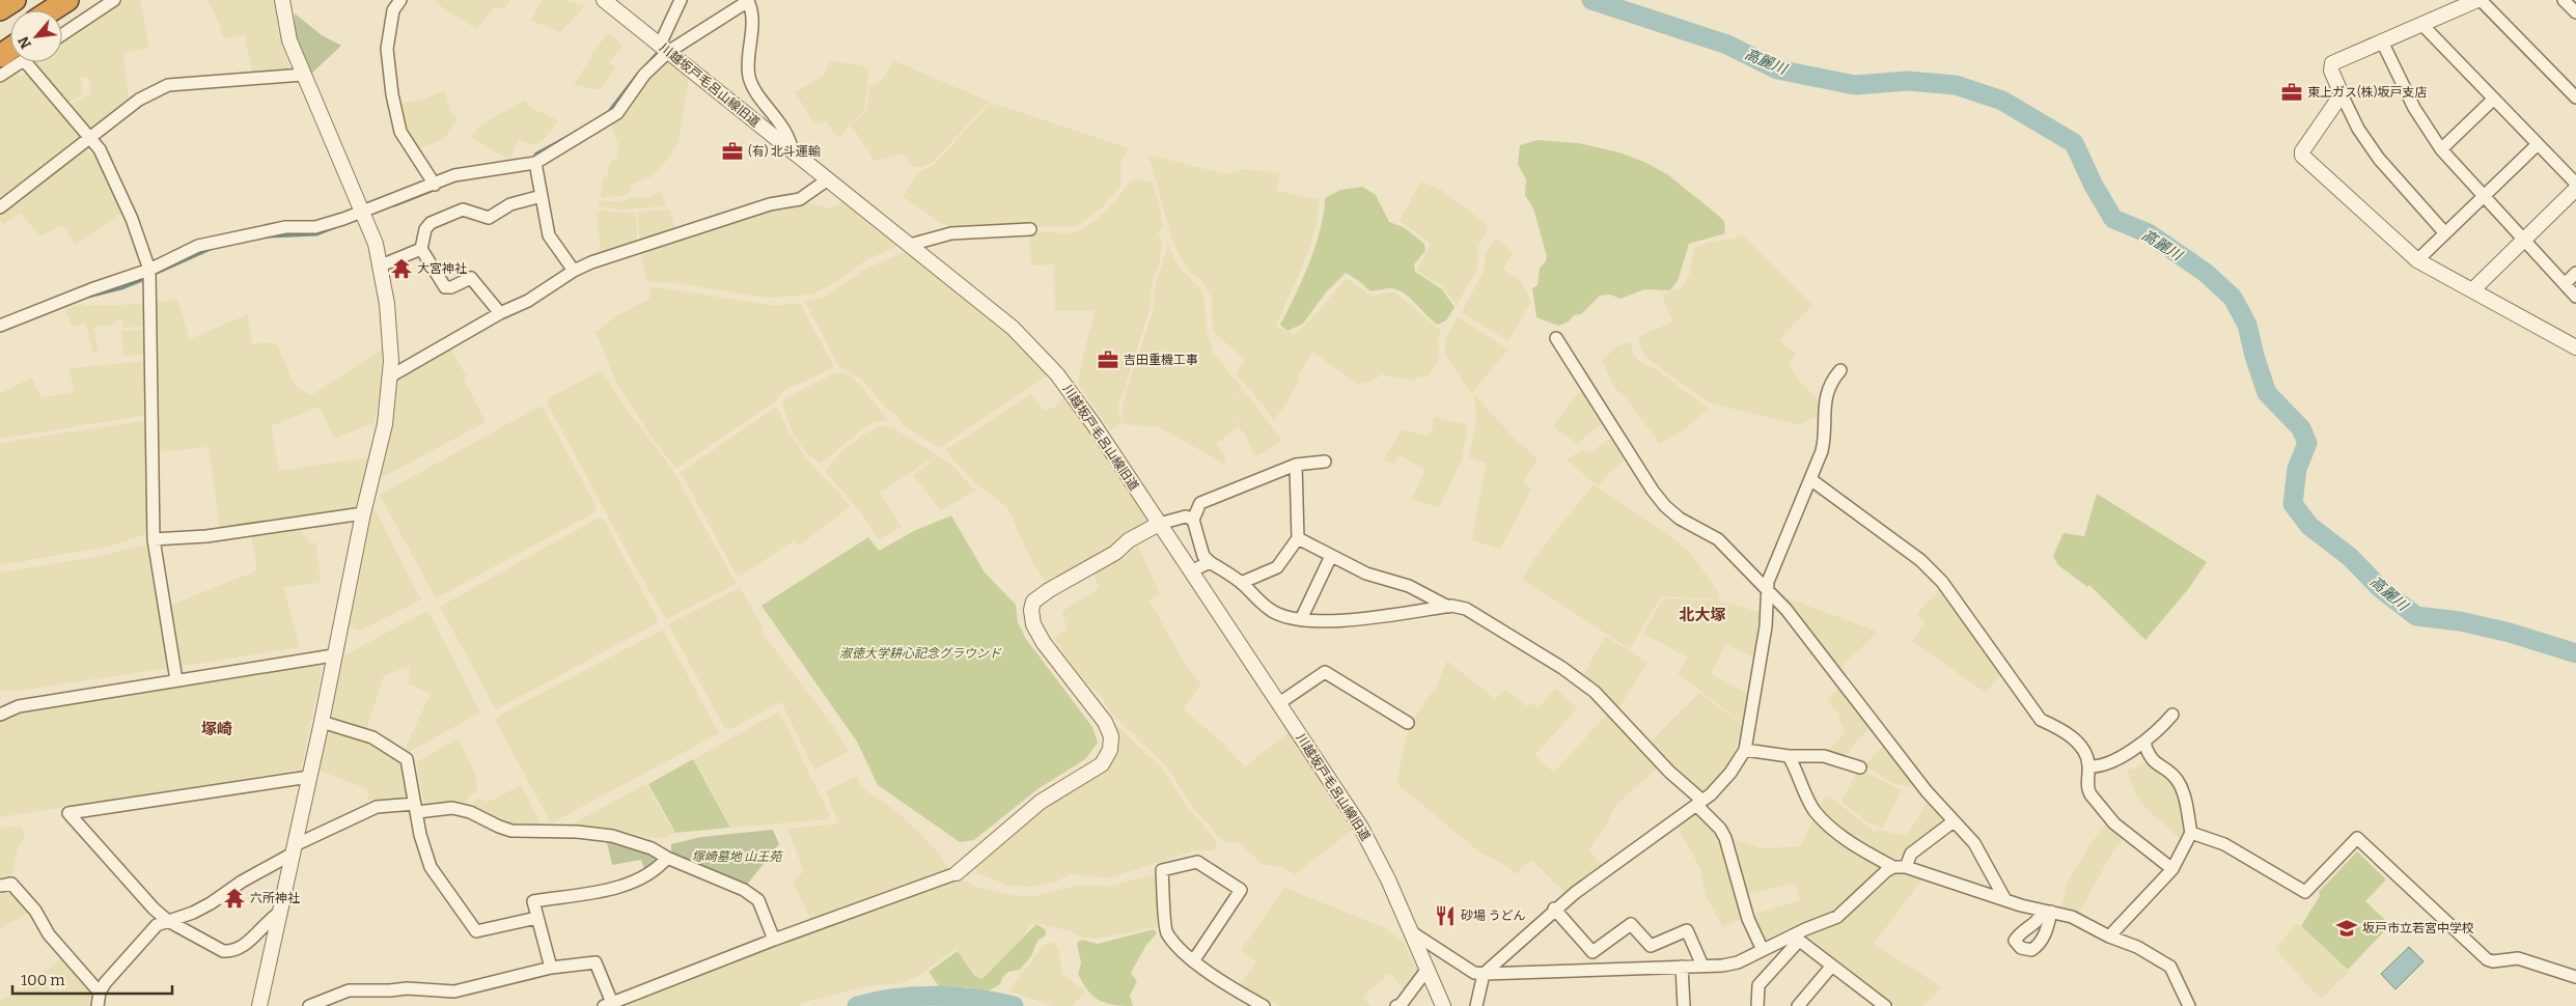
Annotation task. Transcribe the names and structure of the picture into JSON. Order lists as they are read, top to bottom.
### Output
{
  "streets": {
    "street": ["川越坂戸毛呂山線旧道"]
  },
  "districts": ["北大塚", "塚崎"],
  "water": ["高麗川"],
  "parks": ["淑徳大学耕心記念グラウンド", "塚崎墓地 山王苑"],
  "places": {
    "office": ["東上ガス(株)坂戸支店", "(有) 北斗運輸", "吉田重機工事"],
    "temple": ["大宮神社", "六所神社"],
    "restaurant": ["砂場 うどん"],
    "school or university": ["坂戸市立若宮中学校"]
  },
  "scale_bar": "100 m",
  "north": "bottom left"
}
